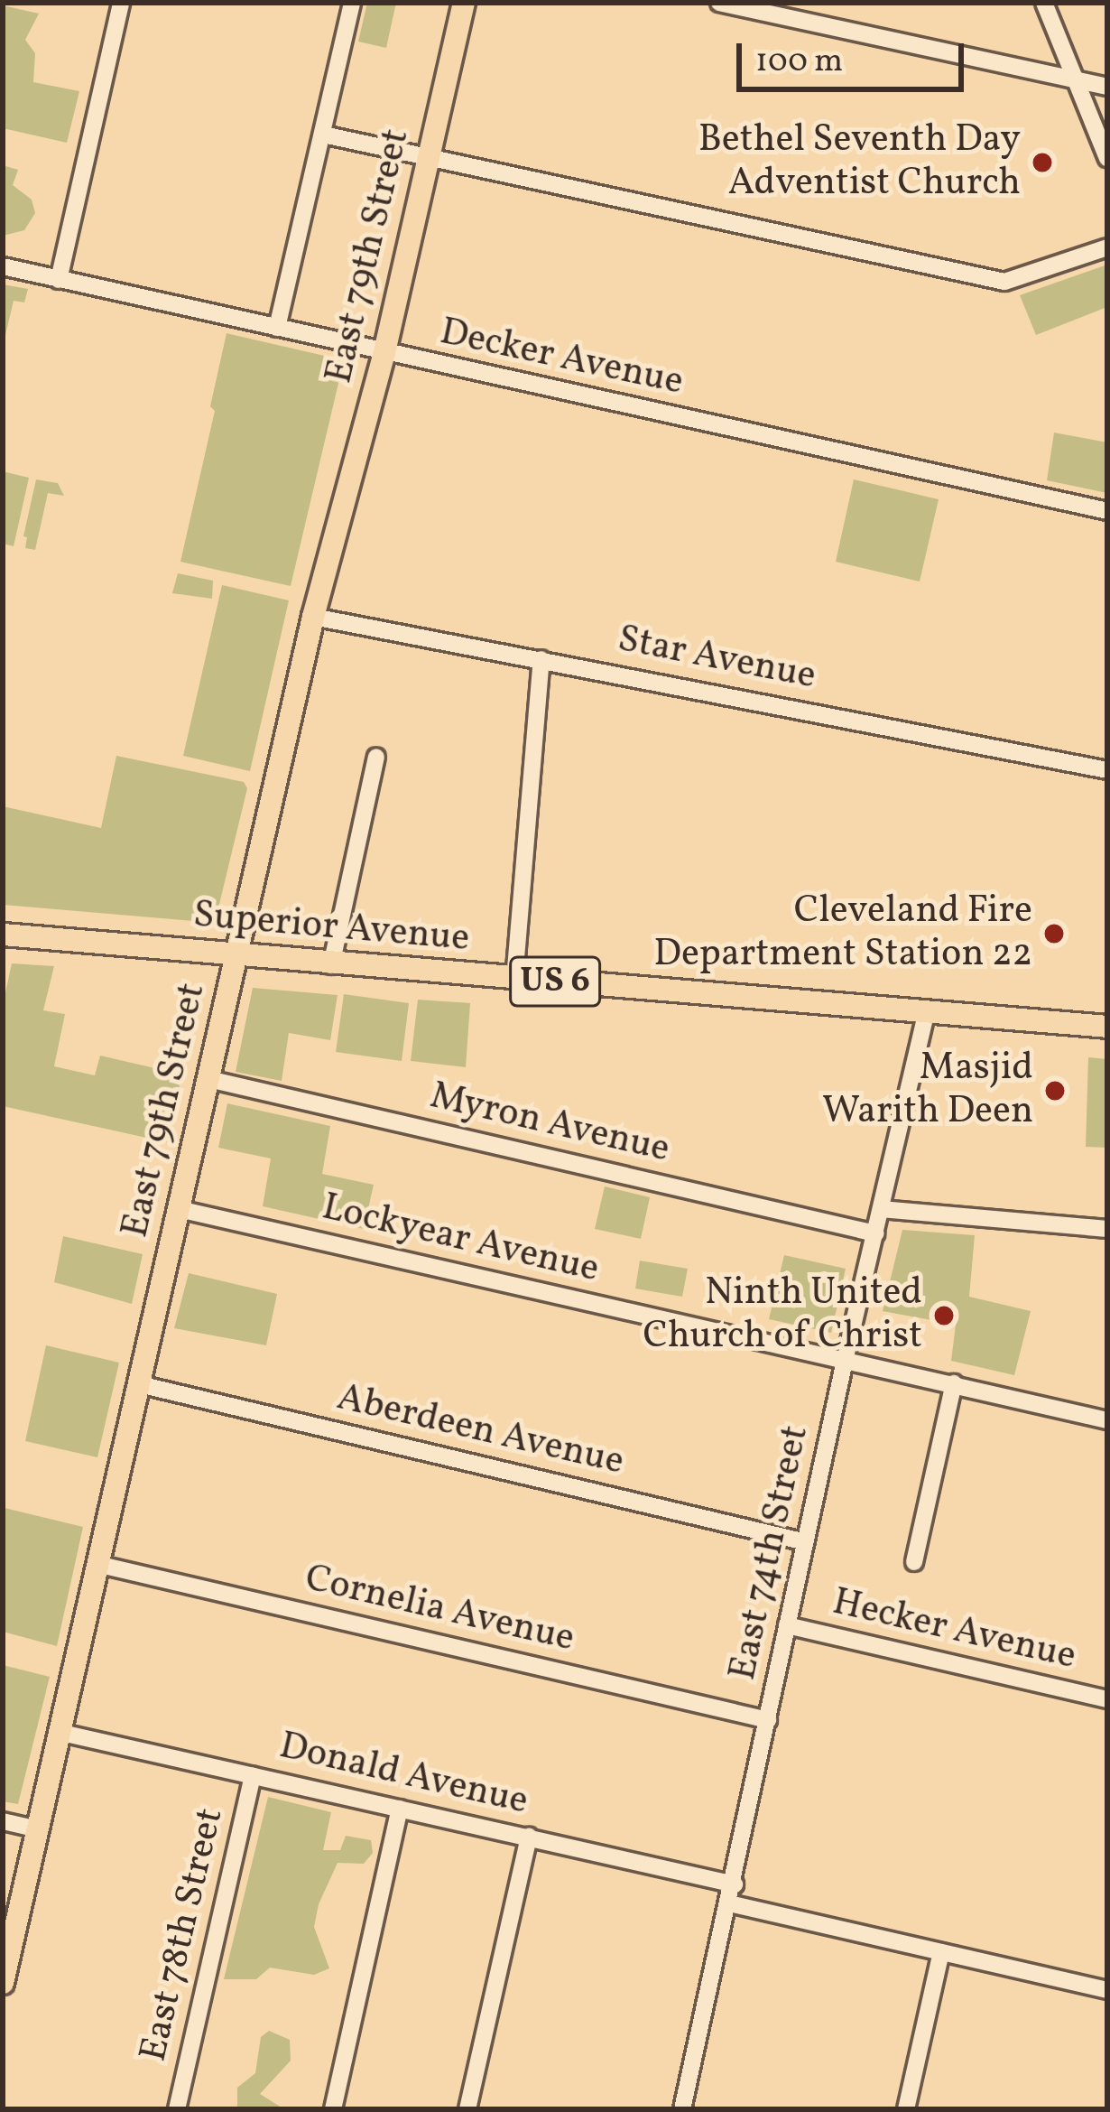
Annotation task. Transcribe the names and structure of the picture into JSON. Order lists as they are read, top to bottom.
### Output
{
  "streets": {
    "main road": ["East 79th Street", "Superior Avenue", "US 6"],
    "street": [
      "Decker Avenue",
      "Star Avenue",
      "Myron Avenue",
      "Lockyear Avenue",
      "Aberdeen Avenue",
      "East 74th Street",
      "Cornelia Avenue",
      "Hecker Avenue",
      "Donald Avenue",
      "East 78th Street"
    ]
  },
  "crossings": [
    ["East 79th Street", "Decker Avenue"],
    ["East 79th Street", "Star Avenue"],
    ["East 79th Street", "Superior Avenue"],
    ["East 79th Street", "Myron Avenue"],
    ["East 79th Street", "Lockyear Avenue"],
    ["East 79th Street", "Aberdeen Avenue"],
    ["East 79th Street", "Cornelia Avenue"],
    ["East 79th Street", "Donald Avenue"],
    ["Superior Avenue", "East 74th Street"],
    ["Myron Avenue", "East 74th Street"],
    ["Lockyear Avenue", "East 74th Street"],
    ["Aberdeen Avenue", "East 74th Street"],
    ["East 74th Street", "Cornelia Avenue"],
    ["East 74th Street", "Hecker Avenue"],
    ["East 74th Street", "Donald Avenue"],
    ["Donald Avenue", "East 78th Street"]
  ],
  "places": [
    "Bethel Seventh Day Adventist Church",
    "Cleveland Fire Department Station 22",
    "Masjid Warith Deen",
    "Ninth United Church of Christ"
  ],
  "scale_bar": "100 m"
}
